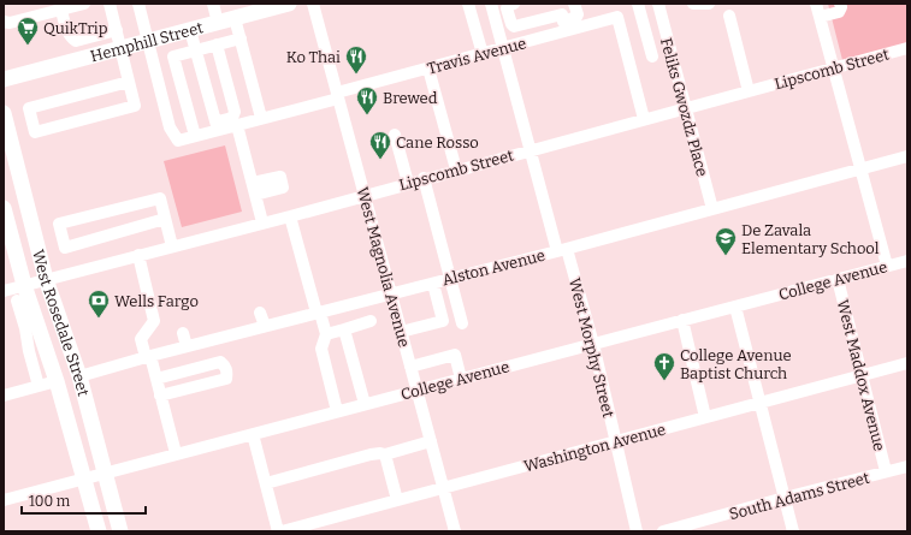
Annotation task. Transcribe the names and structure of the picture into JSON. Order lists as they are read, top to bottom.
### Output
{
  "streets": {
    "main road": ["Hemphill Street", "West Rosedale Street"],
    "street": [
      "Travis Avenue",
      "Lipscomb Street",
      "Feliks Gwozdz Place",
      "West Magnolia Avenue",
      "Alston Avenue",
      "College Avenue",
      "West Morphy Street",
      "West Maddox Avenue",
      "Washington Avenue",
      "South Adams Street"
    ]
  },
  "crossings": [
    ["Hemphill Street", "Travis Avenue"],
    ["Travis Avenue", "Lipscomb Street"],
    ["Travis Avenue", "West Magnolia Avenue"],
    ["Travis Avenue", "West Morphy Street"],
    ["Lipscomb Street", "Feliks Gwozdz Place"],
    ["Lipscomb Street", "West Magnolia Avenue"],
    ["Lipscomb Street", "West Rosedale Street"],
    ["Lipscomb Street", "West Morphy Street"],
    ["Feliks Gwozdz Place", "Alston Avenue"],
    ["West Magnolia Avenue", "Alston Avenue"],
    ["West Magnolia Avenue", "College Avenue"],
    ["West Magnolia Avenue", "Washington Avenue"],
    ["Alston Avenue", "West Rosedale Street"],
    ["Alston Avenue", "West Morphy Street"],
    ["College Avenue", "West Rosedale Street"],
    ["College Avenue", "West Morphy Street"],
    ["College Avenue", "West Maddox Avenue"],
    ["West Morphy Street", "Washington Avenue"],
    ["West Maddox Avenue", "Washington Avenue"],
    ["West Maddox Avenue", "South Adams Street"]
  ],
  "places": {
    "supermarket": ["QuikTrip"],
    "restaurant": ["Ko Thai", "Brewed", "Cane Rosso"],
    "school or university": ["De Zavala Elementary School"],
    "bank": ["Wells Fargo"],
    "church": ["College Avenue Baptist Church"]
  },
  "scale_bar": "100 m"
}
